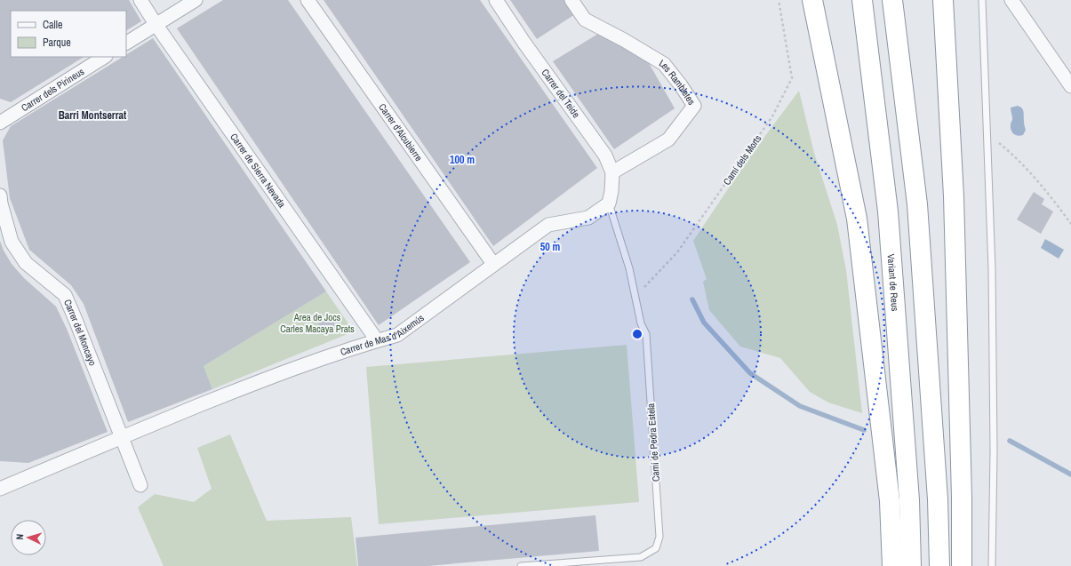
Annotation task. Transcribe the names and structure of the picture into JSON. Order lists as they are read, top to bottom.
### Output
{
  "streets": {
    "highway": ["Variant de Reus"],
    "street": [
      "Les Rambletes",
      "Carrer dels Pirineus",
      "Carrer del Teide",
      "Carrer d'Alcubierre",
      "Carrer de Sierra Nevada",
      "Carrer del Moncayo",
      "Carrer de Mas d'Aixemús"
    ],
    "lane": ["Camí de Pedra Estela"],
    "path": ["Camí dels Morts"]
  },
  "crossings": [
    ["Les Rambletes", "Carrer del Teide"],
    ["Carrer del Teide", "Carrer de Mas d'Aixemús"],
    ["Carrer del Teide", "Camí de Pedra Estela"],
    ["Carrer d'Alcubierre", "Carrer de Mas d'Aixemús"],
    ["Camí dels Morts", "Camí de Pedra Estela"],
    ["Carrer de Sierra Nevada", "Carrer de Mas d'Aixemús"],
    ["Carrer del Moncayo", "Carrer de Mas d'Aixemús"],
    ["Carrer de Mas d'Aixemús", "Camí de Pedra Estela"]
  ],
  "districts": ["Barri Montserrat"],
  "parks": ["Area de Jocs Carles Macaya Prats"],
  "legend": ["Calle", "Parque"],
  "north": "left",
  "rings": ["100 m", "50 m"]
}
